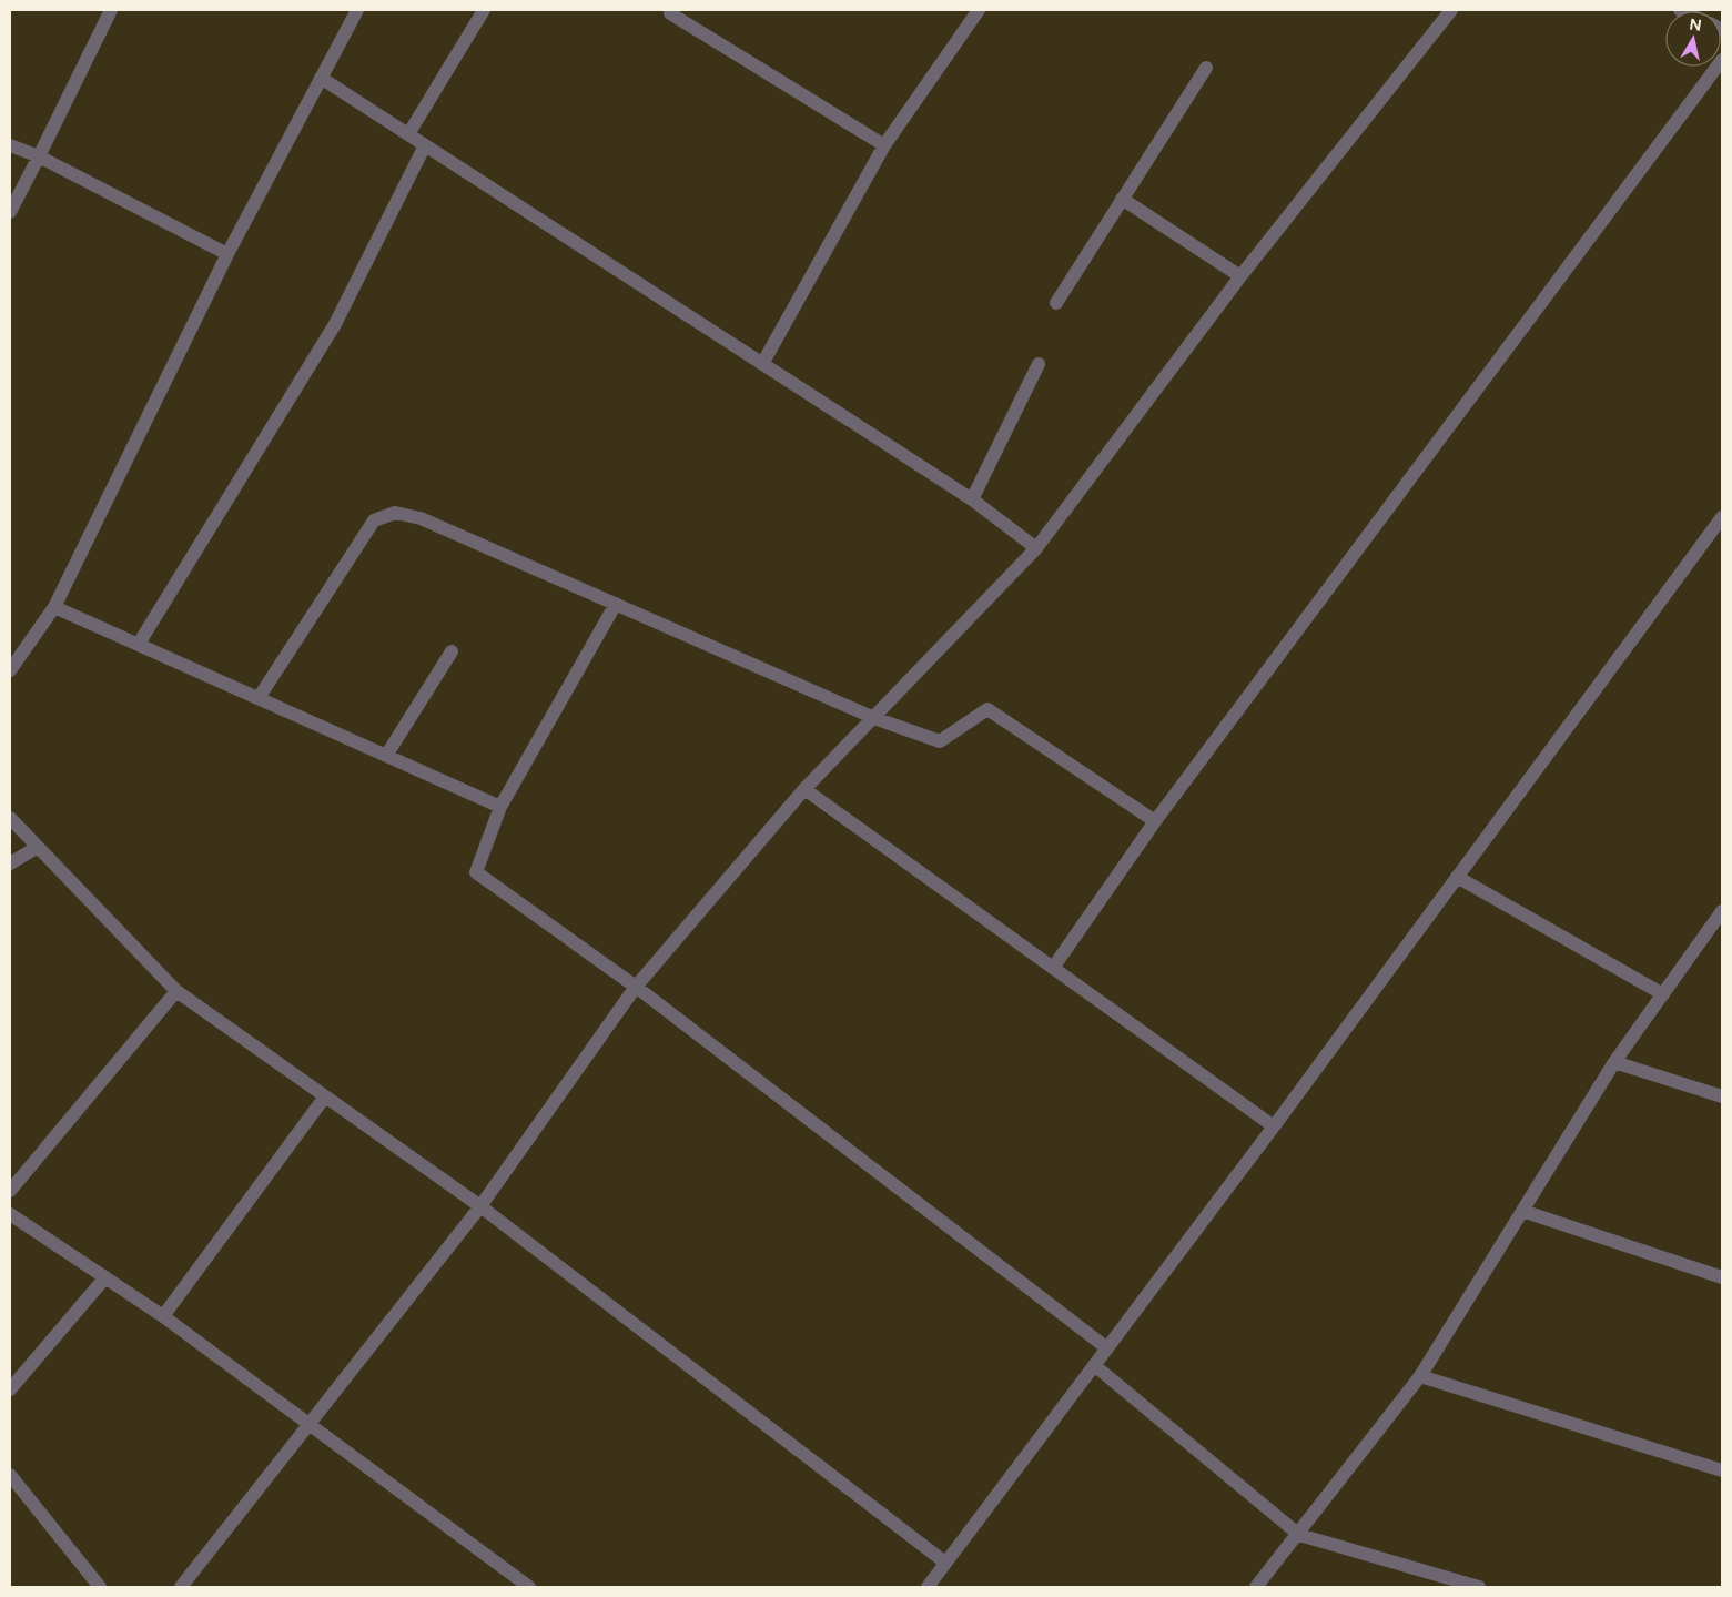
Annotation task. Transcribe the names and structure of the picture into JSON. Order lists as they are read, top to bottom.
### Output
{
  "north": "top"
}
